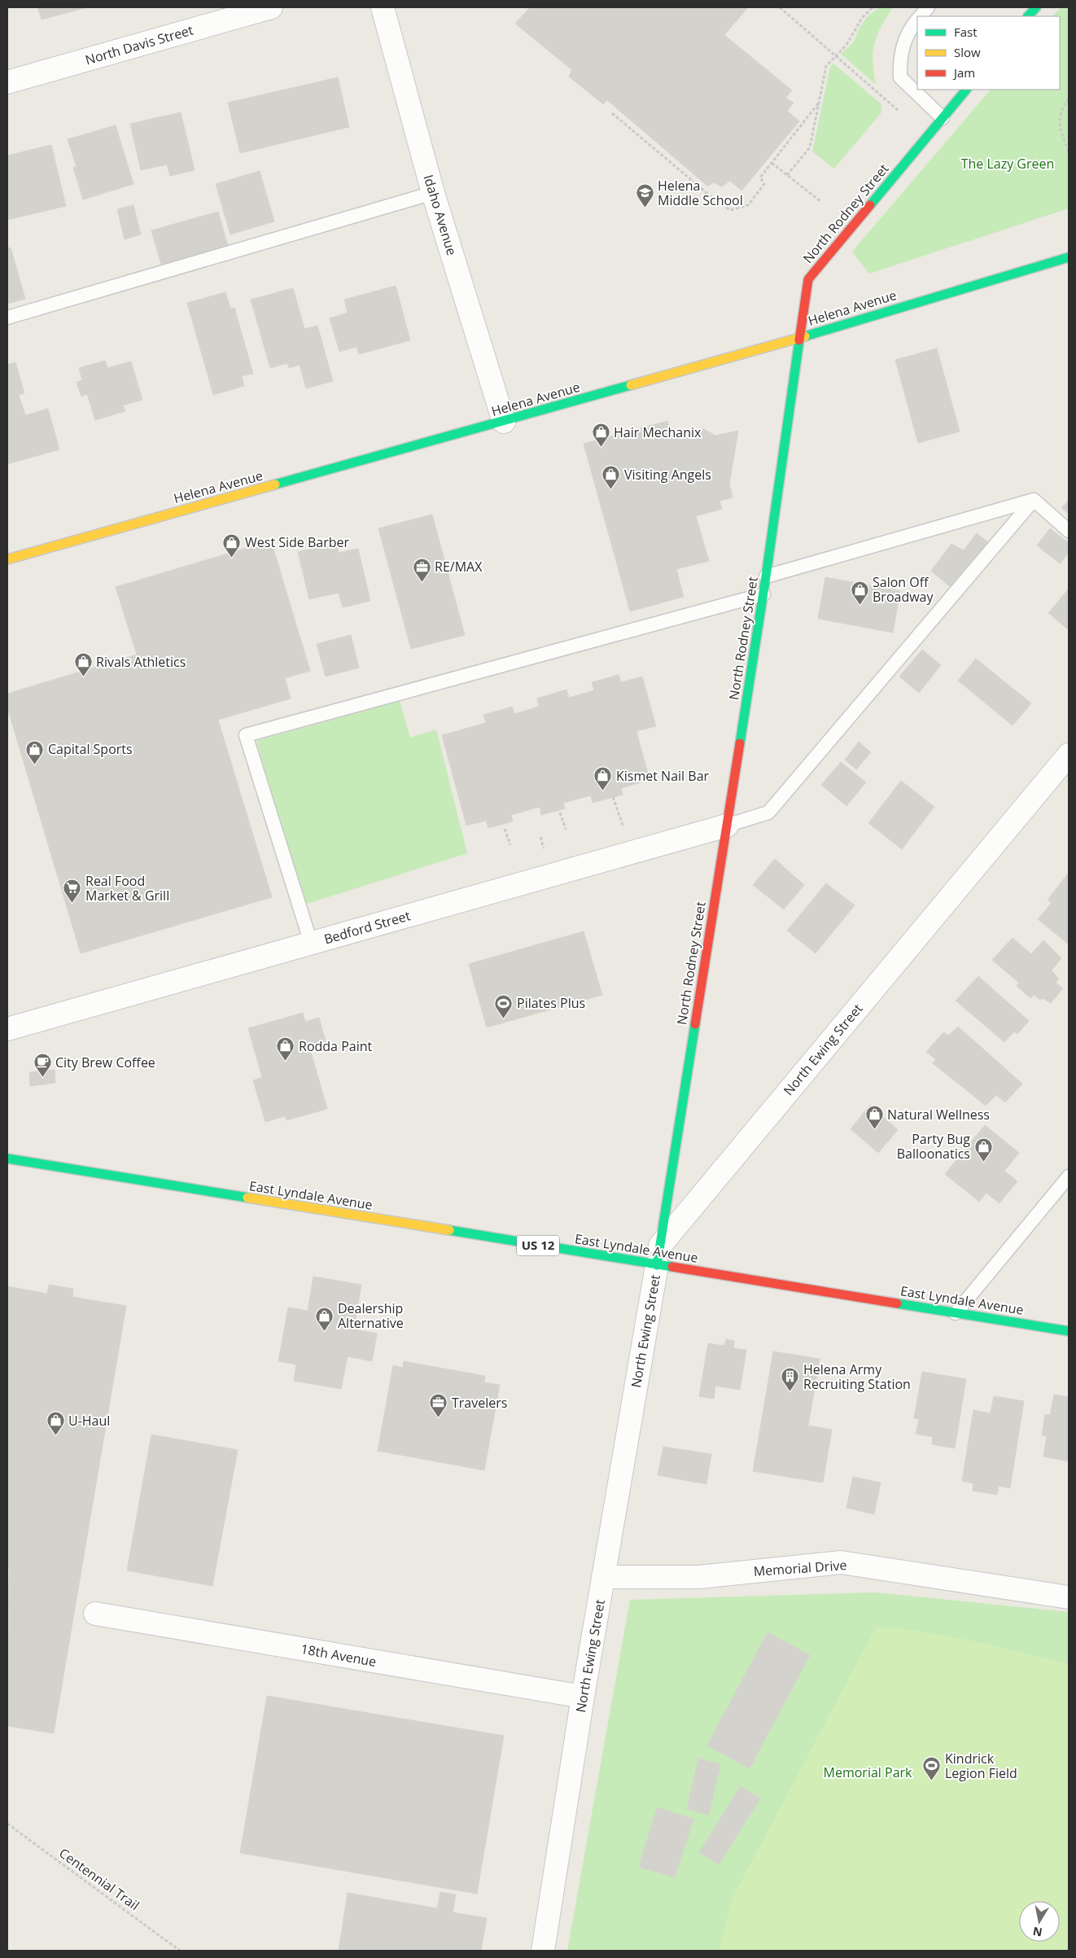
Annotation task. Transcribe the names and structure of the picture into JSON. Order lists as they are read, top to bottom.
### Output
{
  "streets": {
    "main road": [
      "North Rodney Street",
      "Helena Avenue",
      "East Lyndale Avenue",
      "US 12"
    ],
    "street": [
      "North Davis Street",
      "Idaho Avenue",
      "Bedford Street",
      "North Ewing Street",
      "Memorial Drive",
      "18th Avenue"
    ],
    "path": ["Centennial Trail"]
  },
  "crossings": [
    ["North Rodney Street", "Helena Avenue"],
    ["North Rodney Street", "Bedford Street"],
    ["North Rodney Street", "North Ewing Street"],
    ["North Rodney Street", "East Lyndale Avenue"],
    ["Idaho Avenue", "Helena Avenue"],
    ["North Ewing Street", "East Lyndale Avenue"],
    ["North Ewing Street", "Memorial Drive"],
    ["North Ewing Street", "18th Avenue"]
  ],
  "parks": ["The Lazy Green", "Memorial Park"],
  "places": {
    "school or university": ["Helena Middle School"],
    "shop": [
      "Hair Mechanix",
      "Visiting Angels",
      "West Side Barber",
      "Salon Off Broadway",
      "Rivals Athletics",
      "Capital Sports",
      "Kismet Nail Bar",
      "Rodda Paint",
      "Natural Wellness",
      "Party Bug Balloonatics",
      "Dealership Alternative",
      "U-Haul"
    ],
    "office": ["RE/MAX", "Travelers"],
    "supermarket": ["Real Food Market & Grill"],
    "sports": ["Pilates Plus", "Kindrick Legion Field"],
    "cafe": ["City Brew Coffee"],
    "building": ["Helena Army Recruiting Station"]
  },
  "legend": ["Fast", "Slow", "Jam"],
  "north": "bottom"
}
